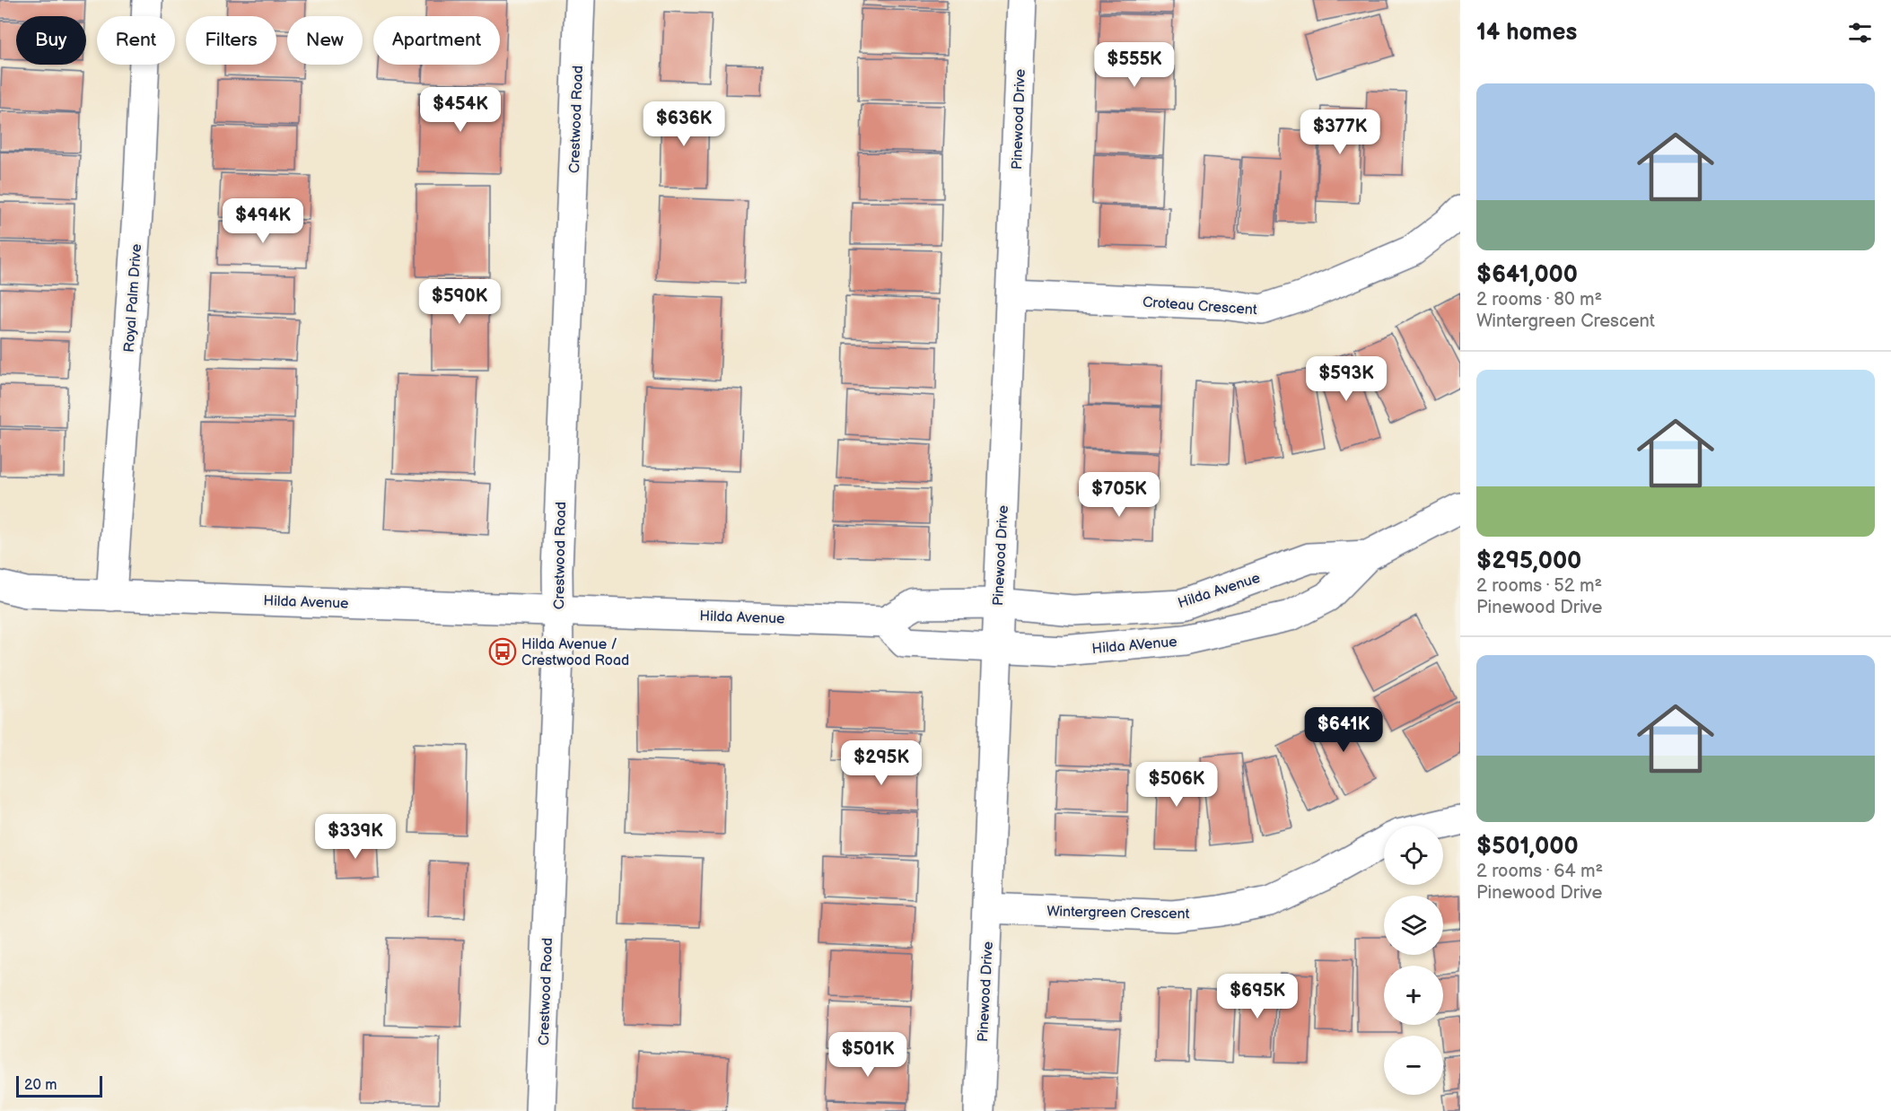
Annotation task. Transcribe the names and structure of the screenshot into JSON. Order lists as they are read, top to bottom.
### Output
{
  "streets": {
    "street": [
      "Crestwood Road",
      "Pinewood Drive",
      "Royal Palm Drive",
      "Croteau Crescent",
      "Hilda Avenue",
      "Hilda AVenue",
      "Wintergreen Crescent"
    ]
  },
  "crossings": [
    ["Crestwood Road", "Hilda Avenue"],
    ["Pinewood Drive", "Croteau Crescent"],
    ["Pinewood Drive", "Hilda Avenue"],
    ["Pinewood Drive", "Hilda AVenue"],
    ["Pinewood Drive", "Wintergreen Crescent"],
    ["Royal Palm Drive", "Hilda Avenue"],
    ["Hilda Avenue", "Hilda AVenue"]
  ],
  "places": {
    "bus stop": ["Hilda Avenue / Crestwood Road"]
  },
  "scale_bar": "20 m",
  "page": {
    "heading": "14 homes",
    "chip": [
      "Buy",
      "Rent",
      "Filters",
      "New",
      "Apartment"
    ],
    "price": [
      "$555K",
      "$454K",
      "$636K",
      "$377K",
      "$494K",
      "$590K",
      "$593K",
      "$705K",
      "$641K",
      "$295K",
      "$506K",
      "$339K",
      "$695K",
      "$501K"
    ],
    "list": [
      {
        "name": "$641,000",
        "note": "2 rooms · 80 m² · Wintergreen Crescent"
      },
      {
        "name": "$295,000",
        "note": "2 rooms · 52 m² · Pinewood Drive"
      },
      {
        "name": "$501,000",
        "note": "2 rooms · 64 m² · Pinewood Drive"
      }
    ],
    "map_buttons": ["+", "−"],
    "scale": "20 m"
  }
}
